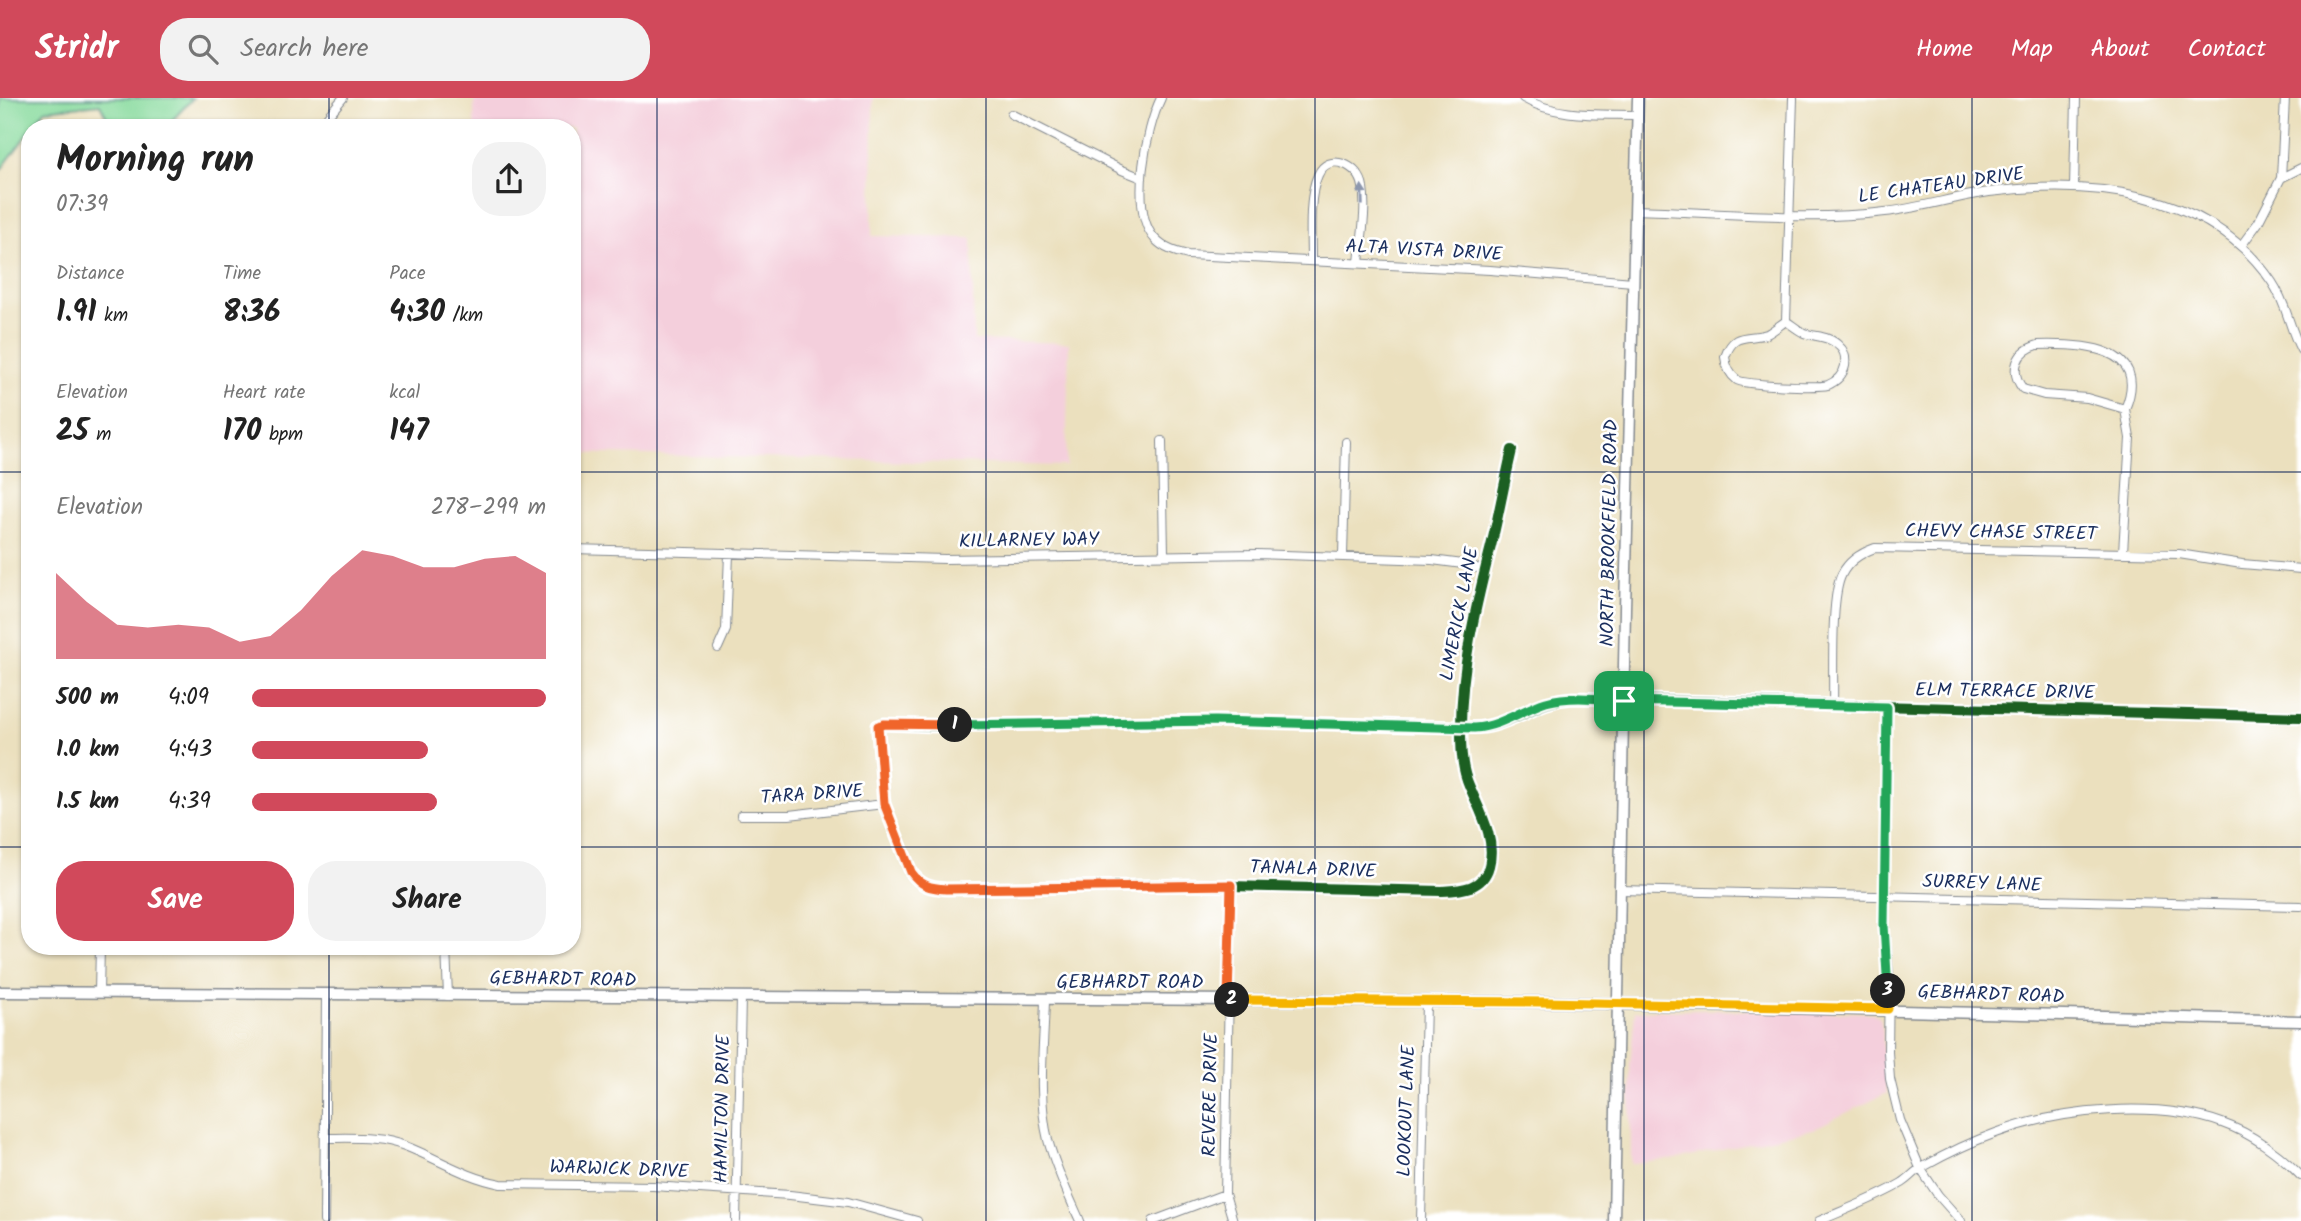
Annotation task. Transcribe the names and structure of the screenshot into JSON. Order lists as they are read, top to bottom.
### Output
{
  "streets": {
    "street": [
      "LE CHATEAU DRIVE",
      "ALTA VISTA DRIVE",
      "NORTH BROOKFIELD ROAD",
      "CHEVY CHASE STREET",
      "KILLARNEY WAY",
      "LIMERICK LANE",
      "ELM TERRACE DRIVE",
      "TARA DRIVE",
      "TANALA DRIVE",
      "SURREY LANE",
      "GEBHARDT ROAD",
      "REVERE DRIVE",
      "HAMILTON DRIVE",
      "LOOKOUT LANE",
      "WARWICK DRIVE"
    ]
  },
  "crossings": [
    ["LE CHATEAU DRIVE", "NORTH BROOKFIELD ROAD"],
    ["ALTA VISTA DRIVE", "NORTH BROOKFIELD ROAD"],
    ["NORTH BROOKFIELD ROAD", "ELM TERRACE DRIVE"],
    ["NORTH BROOKFIELD ROAD", "SURREY LANE"],
    ["NORTH BROOKFIELD ROAD", "GEBHARDT ROAD"],
    ["CHEVY CHASE STREET", "ELM TERRACE DRIVE"],
    ["KILLARNEY WAY", "LIMERICK LANE"],
    ["LIMERICK LANE", "ELM TERRACE DRIVE"],
    ["LIMERICK LANE", "TANALA DRIVE"],
    ["ELM TERRACE DRIVE", "TARA DRIVE"],
    ["ELM TERRACE DRIVE", "TANALA DRIVE"],
    ["TARA DRIVE", "TANALA DRIVE"],
    ["TANALA DRIVE", "REVERE DRIVE"],
    ["GEBHARDT ROAD", "REVERE DRIVE"],
    ["GEBHARDT ROAD", "HAMILTON DRIVE"],
    ["GEBHARDT ROAD", "LOOKOUT LANE"],
    ["HAMILTON DRIVE", "WARWICK DRIVE"]
  ],
  "page": {
    "header": "Stridr",
    "search": "Search here",
    "nav": [
      "Home",
      "Map",
      "About",
      "Contact"
    ],
    "heading": ["Morning run", "07:39"],
    "stats": [
      ["Distance", "1.91 km"],
      ["Time", "8:36"],
      ["Pace", "4:30 /km"],
      ["Elevation", "25 m"],
      ["Heart rate", "170 bpm"],
      ["kcal", "147"]
    ],
    "chart": ["Elevation", "278–299 m"],
    "list": [
      {
        "name": "500 m",
        "note": "4:09"
      },
      {
        "name": "1.0 km",
        "note": "4:43"
      },
      {
        "name": "1.5 km",
        "note": "4:39"
      }
    ],
    "pins": ["1", "3", "2"],
    "buttons": ["Save", "Share"]
  }
}
